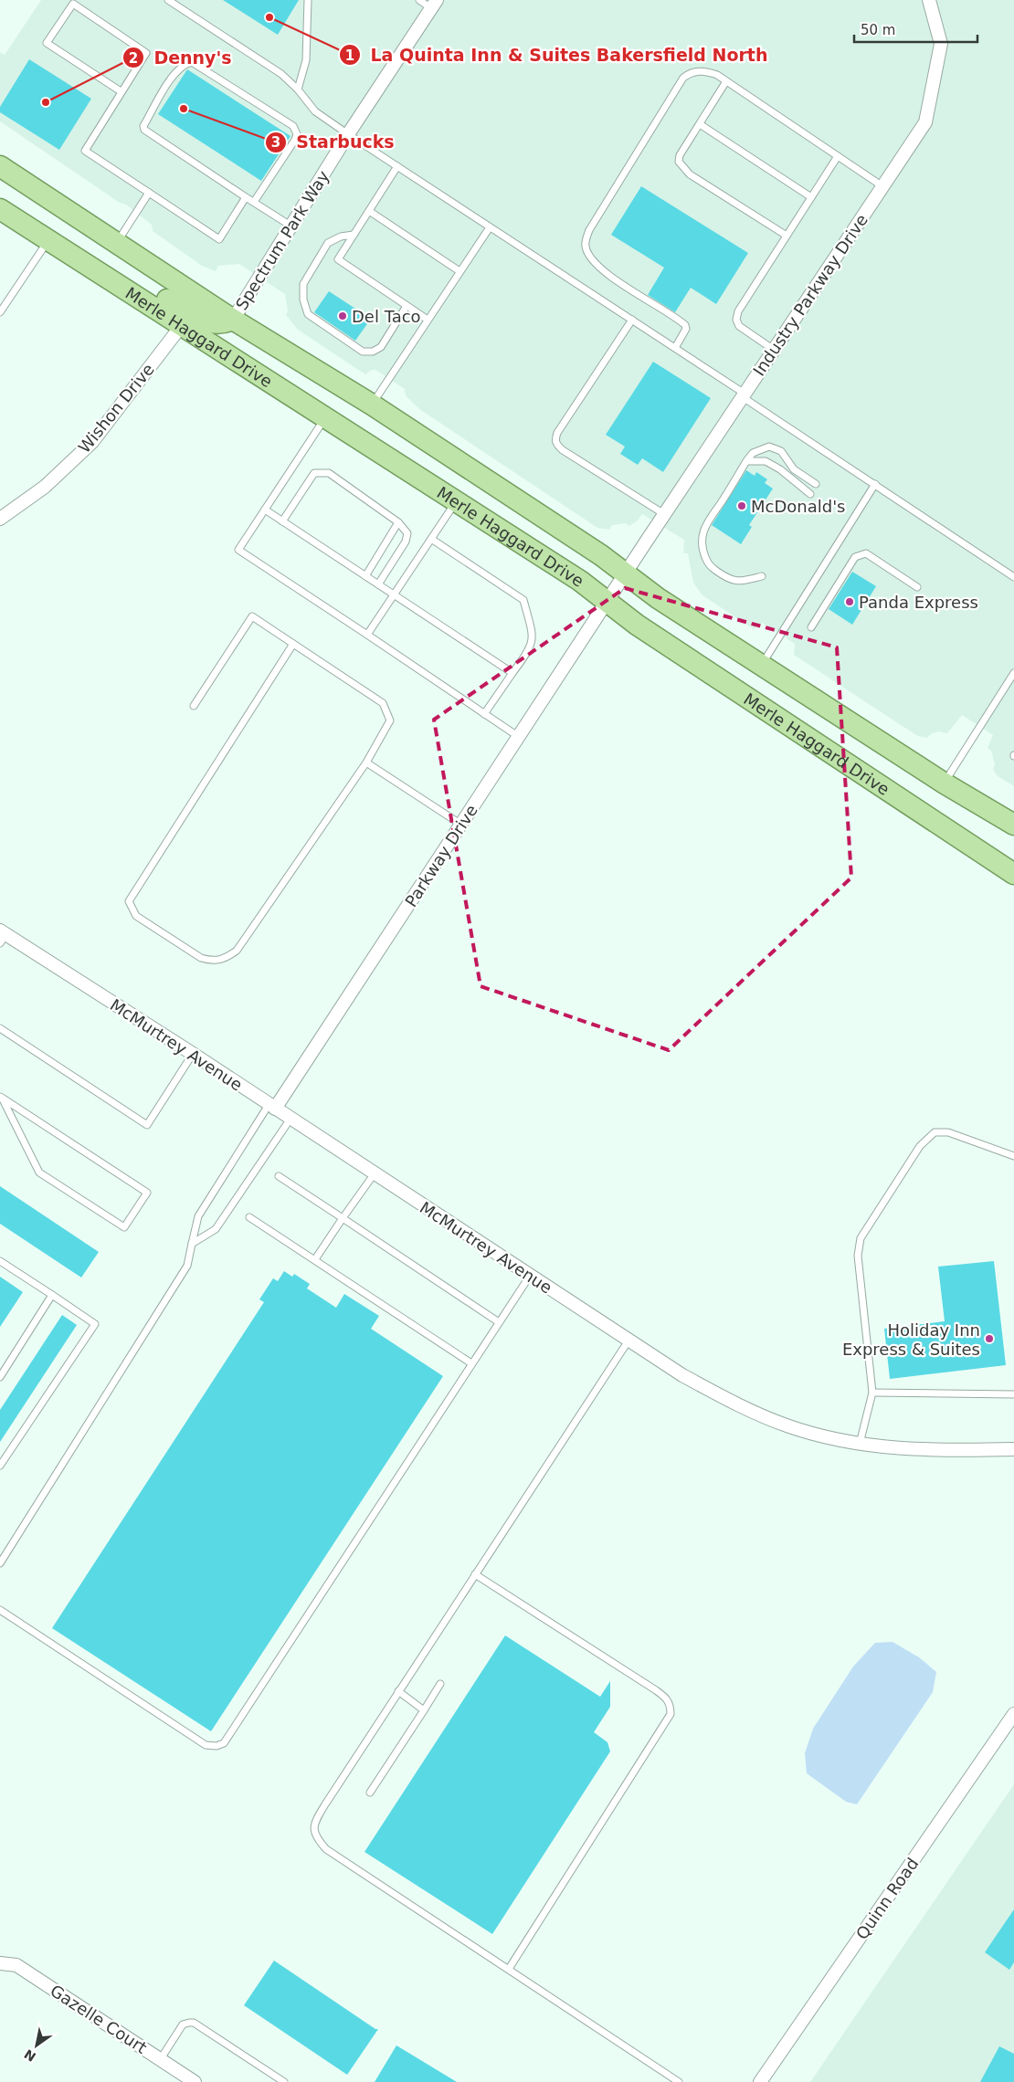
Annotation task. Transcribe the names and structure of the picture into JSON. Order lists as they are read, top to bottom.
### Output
{
  "streets": {
    "main road": ["Merle Haggard Drive"],
    "street": [
      "Spectrum Park Way",
      "Industry Parkway Drive",
      "Wishon Drive",
      "Parkway Drive",
      "McMurtrey Avenue",
      "Quinn Road",
      "Gazelle Court"
    ]
  },
  "crossings": [
    ["Spectrum Park Way", "Merle Haggard Drive"],
    ["Industry Parkway Drive", "Merle Haggard Drive"],
    ["Industry Parkway Drive", "Parkway Drive"],
    ["Merle Haggard Drive", "Wishon Drive"],
    ["Merle Haggard Drive", "Parkway Drive"],
    ["Parkway Drive", "McMurtrey Avenue"]
  ],
  "places": [
    "La Quinta Inn & Suites Bakersfield North",
    "Denny's",
    "Starbucks",
    "Del Taco",
    "McDonald's",
    "Panda Express",
    "Holiday Inn Express & Suites"
  ],
  "scale_bar": "50 m",
  "north": "bottom left"
}
